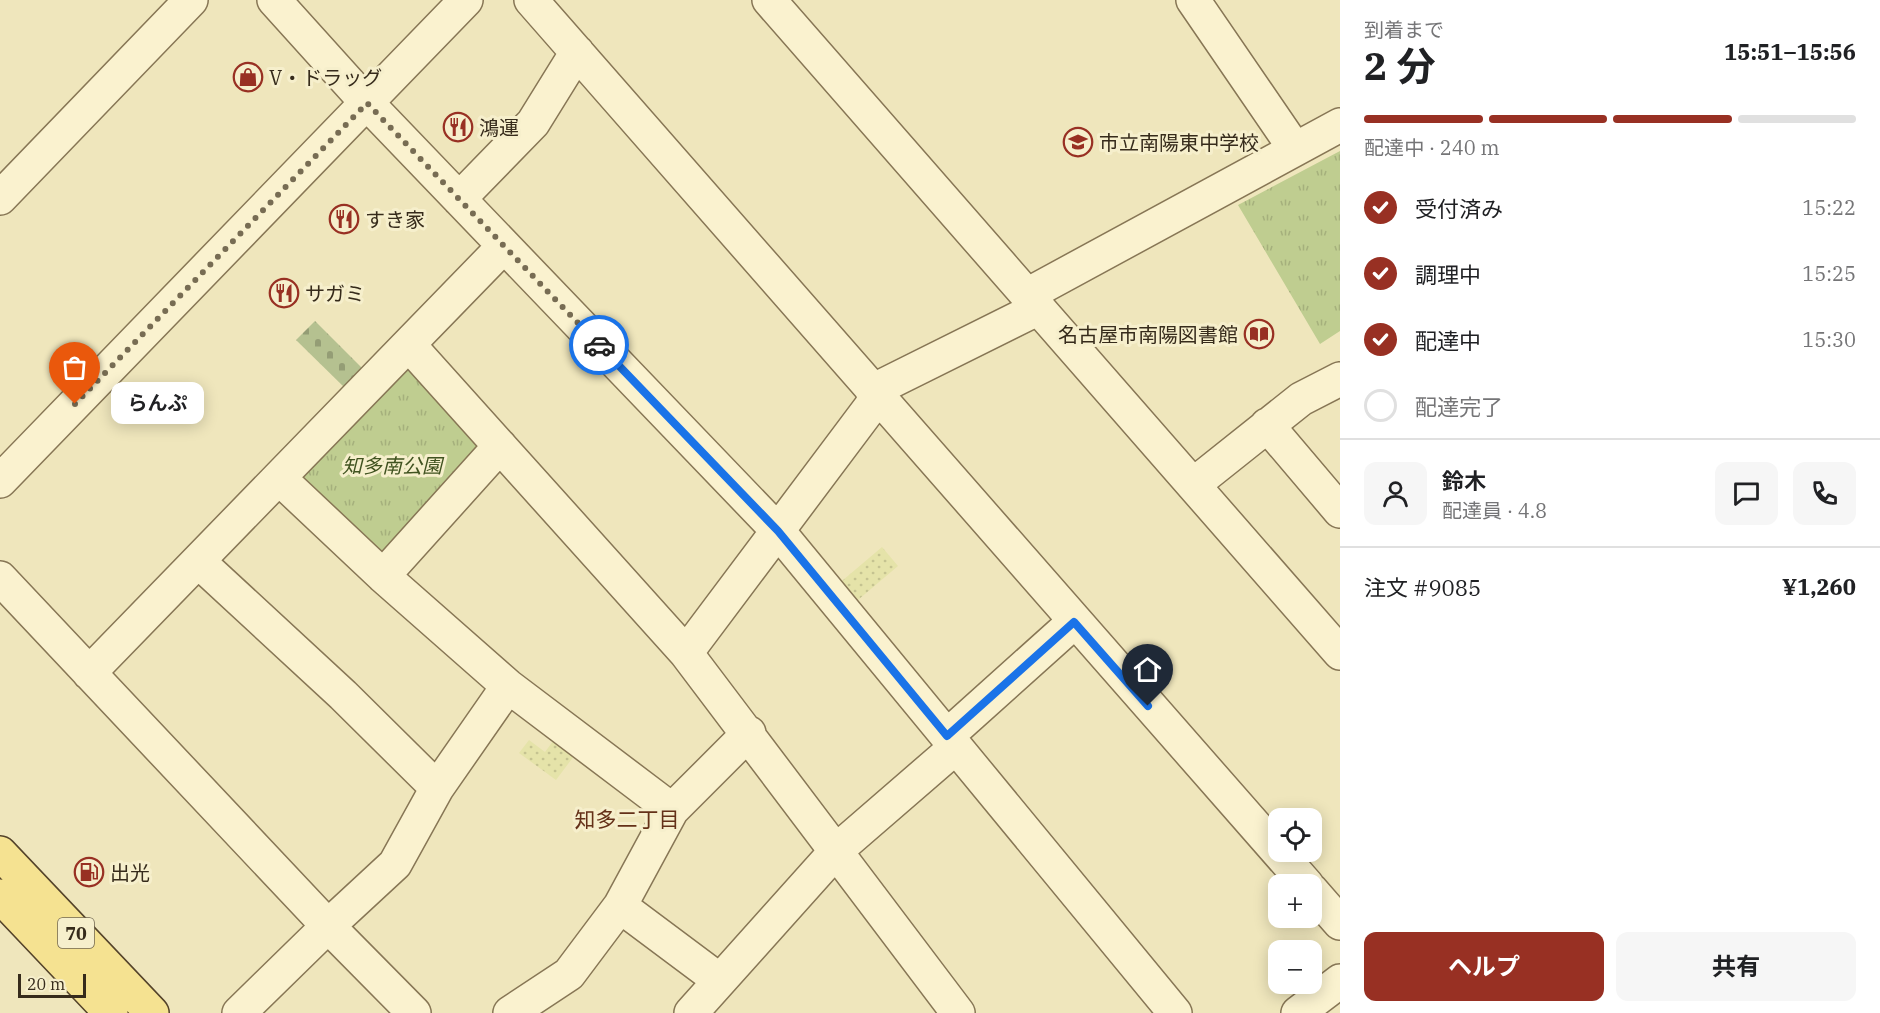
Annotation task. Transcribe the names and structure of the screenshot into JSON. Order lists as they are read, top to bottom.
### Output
{
  "streets": {
    "main road": ["70"]
  },
  "districts": ["知多二丁目"],
  "parks": ["知多南公園"],
  "places": {
    "shop": ["V・ドラッグ"],
    "restaurant": ["鴻運", "すき家", "サガミ"],
    "school or university": ["市立南陽東中学校"],
    "library": ["名古屋市南陽図書館"],
    "other": ["らんぷ"],
    "fuel station": ["出光"]
  },
  "scale_bar": "20 m",
  "page": {
    "heading": ["2 分", "到着まで", "15:51–15:56"],
    "panel": [
      "鈴木",
      "配達員 · 4.8",
      "注文 #9085",
      "¥1,260"
    ],
    "bar": "配達中 · 240 m",
    "list": [
      ["受付済み", "15:22"],
      ["調理中", "15:25"],
      ["配達中", "15:30"],
      "配達完了"
    ],
    "bubble": "らんぷ",
    "map_buttons": ["+", "−"],
    "buttons": ["ヘルプ", "共有"],
    "scale": "20 m"
  }
}
